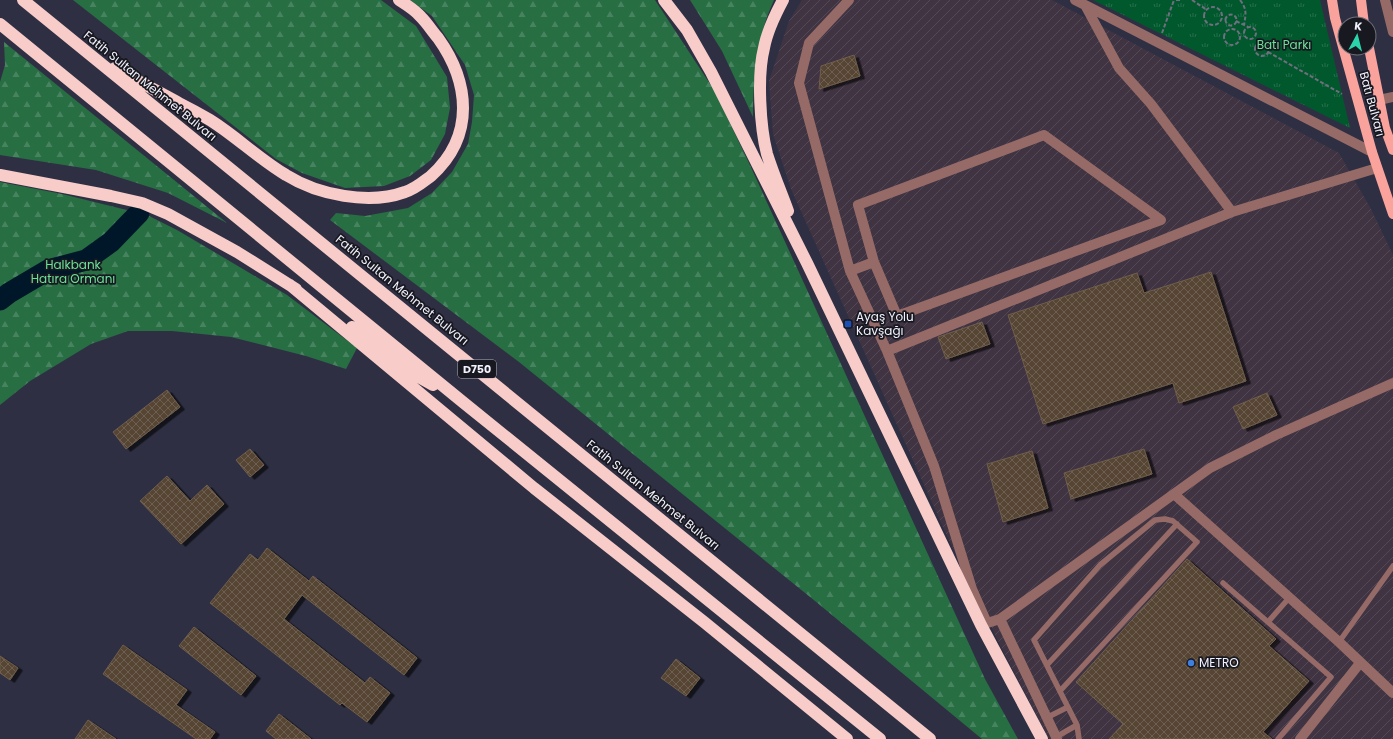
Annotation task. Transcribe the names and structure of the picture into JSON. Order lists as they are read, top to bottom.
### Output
{
  "streets": {
    "highway": ["Fatih Sultan Mehmet Bulvarı", "D750"],
    "main road": ["Batı Bulvarı"]
  },
  "parks": ["Batı Parkı", "Halkbank Hatıra Ormanı"],
  "places": {
    "transit": ["Ayaş Yolu Kavşağı"],
    "other": ["METRO"]
  },
  "north": "top"
}
